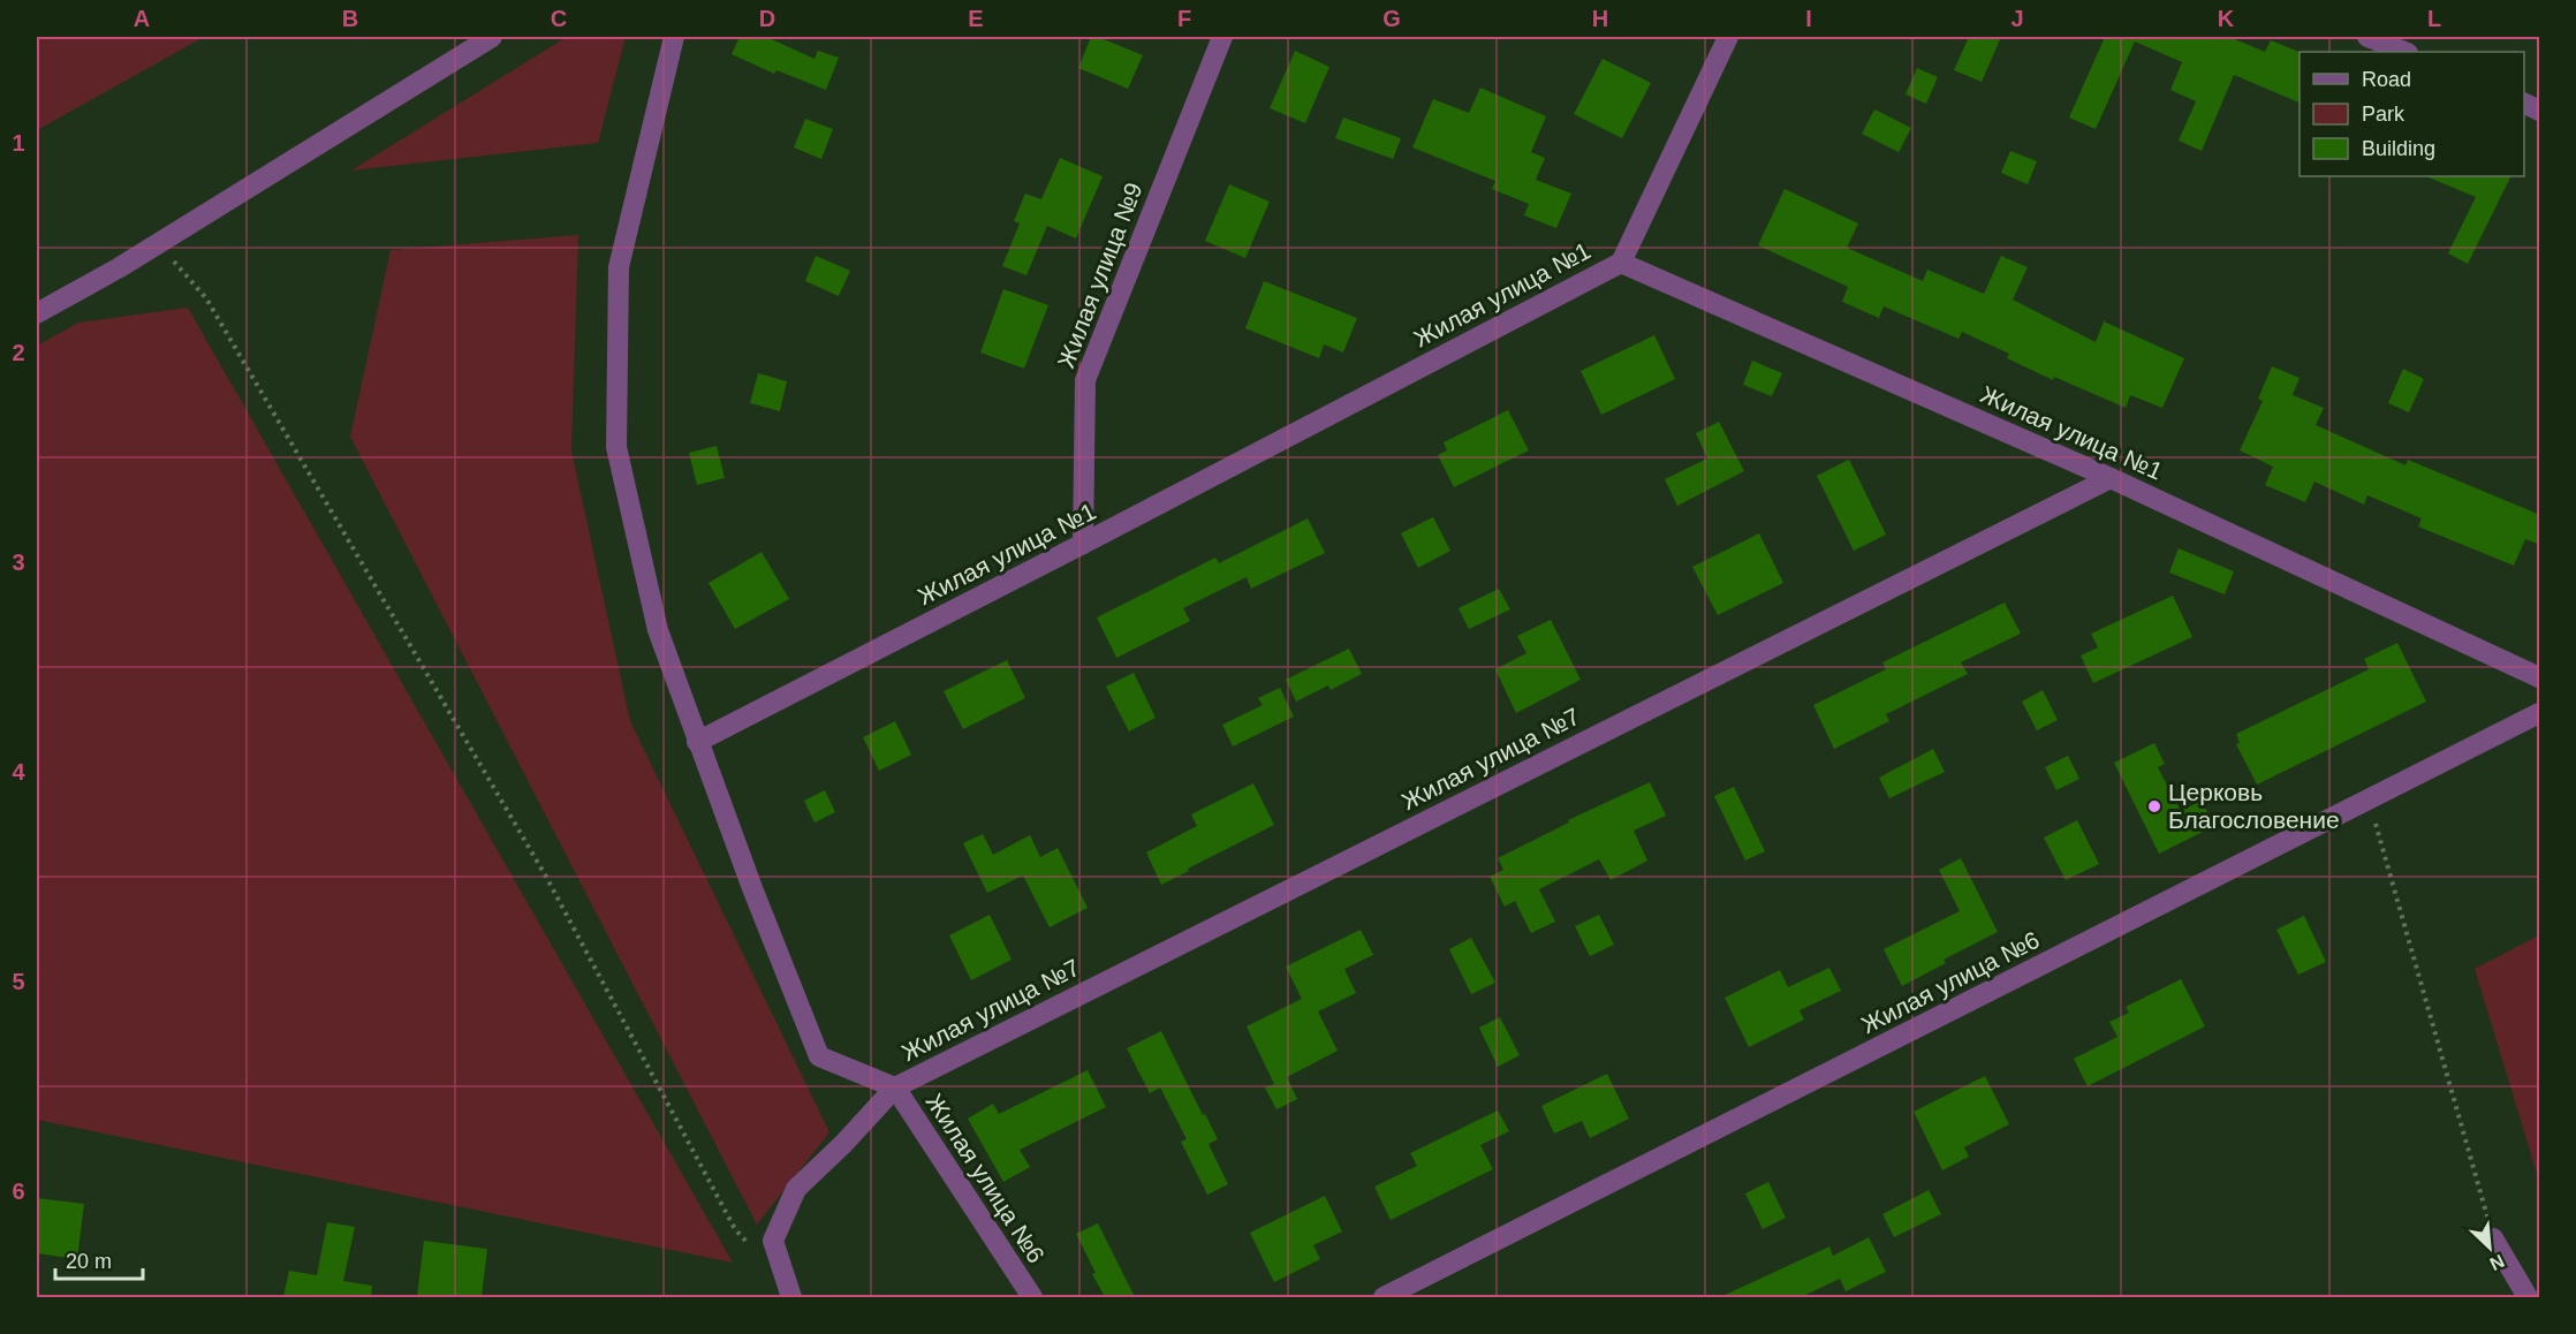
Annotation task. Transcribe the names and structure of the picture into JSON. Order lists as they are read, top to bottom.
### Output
{
  "streets": {
    "street": [
      "Жилая улица №9",
      "Жилая улица №1",
      "Жилая улица №7",
      "Жилая улица №6"
    ]
  },
  "crossings": [
    ["Жилая улица №9", "Жилая улица №1"],
    ["Жилая улица №1", "Жилая улица №7"],
    ["Жилая улица №7", "Жилая улица №6"]
  ],
  "places": ["Церковь Благословение"],
  "legend": ["Road", "Park", "Building"],
  "scale_bar": "20 m",
  "north": "bottom right",
  "grid": {
    "columns": [
      "A",
      "B",
      "C",
      "D",
      "E",
      "F",
      "G",
      "H",
      "I",
      "J",
      "K",
      "L"
    ],
    "rows": [
      "1",
      "2",
      "3",
      "4",
      "5",
      "6"
    ]
  }
}
